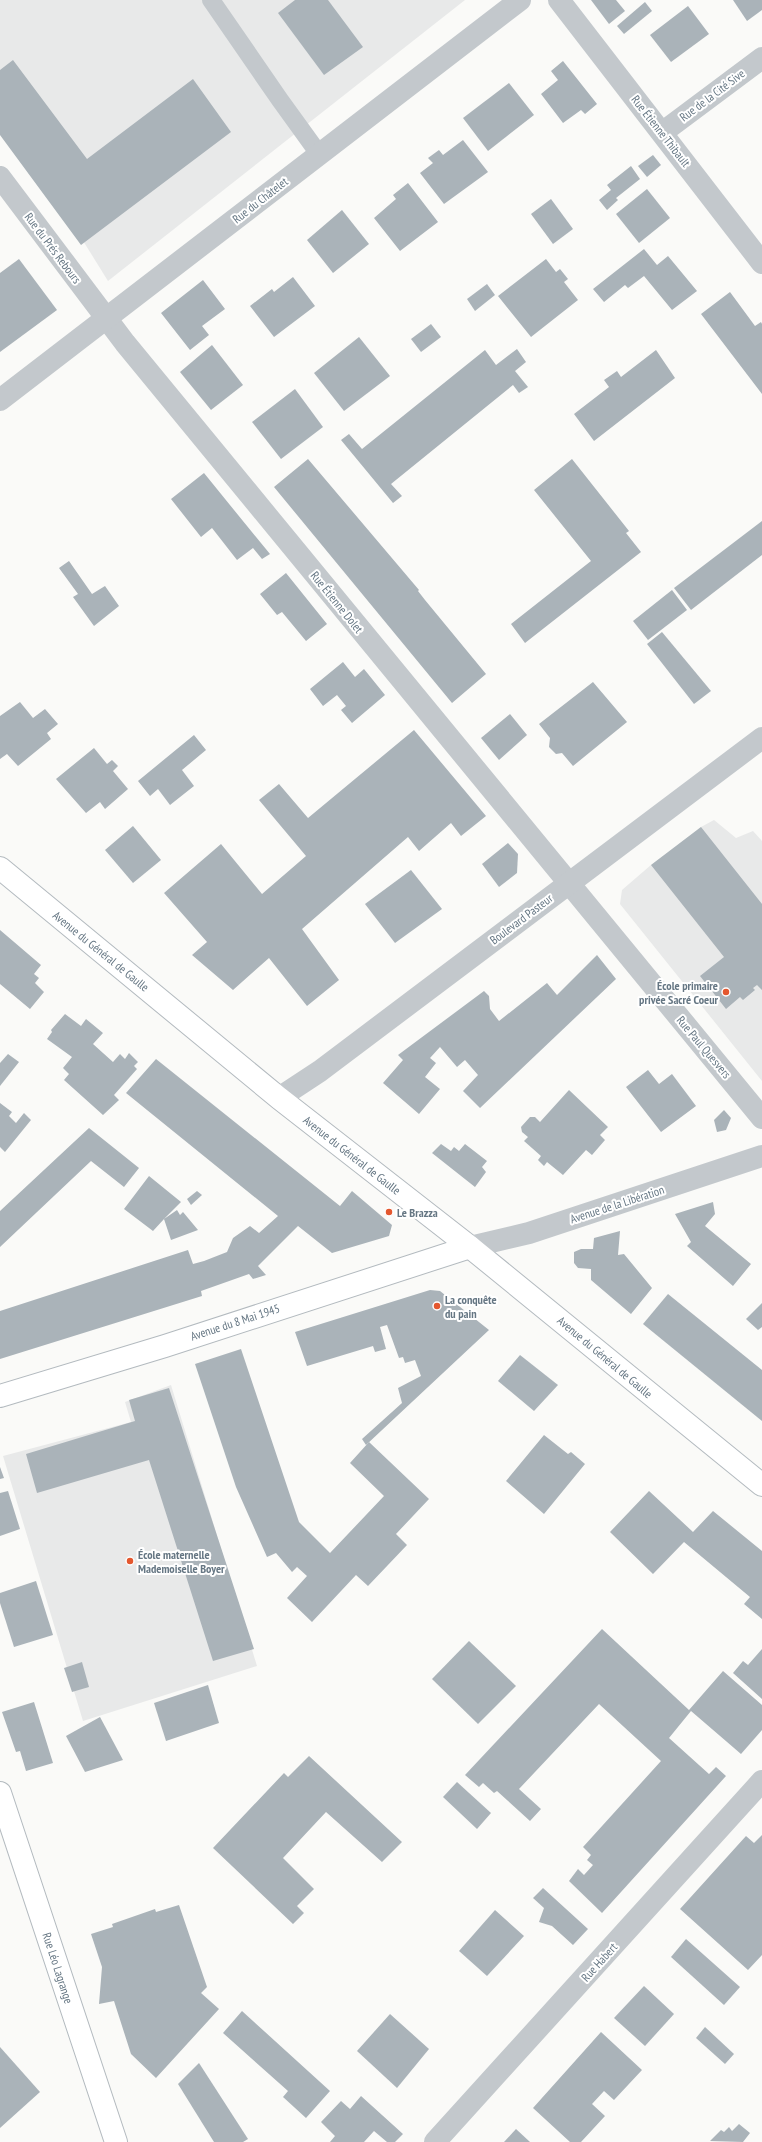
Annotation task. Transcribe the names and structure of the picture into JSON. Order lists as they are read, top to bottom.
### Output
{
  "streets": {
    "main road": ["Avenue du Général de Gaulle", "Avenue du 8 Mai 1945", "Rue Léo Lagrange"],
    "street": [
      "Rue de la Cité Sive",
      "Rue Étienne Thibault",
      "Rue du Châtelet",
      "Rue du Prés Rebours",
      "Rue Étienne Dolet",
      "Boulevard Pasteur",
      "Rue Paul Quesvers",
      "Avenue de la Libération",
      "Rue Habert"
    ]
  },
  "crossings": [
    ["Rue de la Cité Sive", "Rue Étienne Thibault"],
    ["Rue du Châtelet", "Rue du Prés Rebours"],
    ["Rue du Châtelet", "Rue Étienne Dolet"],
    ["Rue du Prés Rebours", "Rue Étienne Dolet"],
    ["Rue Étienne Dolet", "Boulevard Pasteur"],
    ["Rue Étienne Dolet", "Rue Paul Quesvers"],
    ["Boulevard Pasteur", "Avenue du Général de Gaulle"],
    ["Boulevard Pasteur", "Rue Paul Quesvers"],
    ["Avenue du Général de Gaulle", "Avenue de la Libération"],
    ["Avenue du Général de Gaulle", "Avenue du 8 Mai 1945"],
    ["Avenue de la Libération", "Avenue du 8 Mai 1945"]
  ],
  "places": [
    "École primaire privée Sacré Coeur",
    "Le Brazza",
    "La conquête du pain",
    "École maternelle Mademoiselle Boyer"
  ]
}
